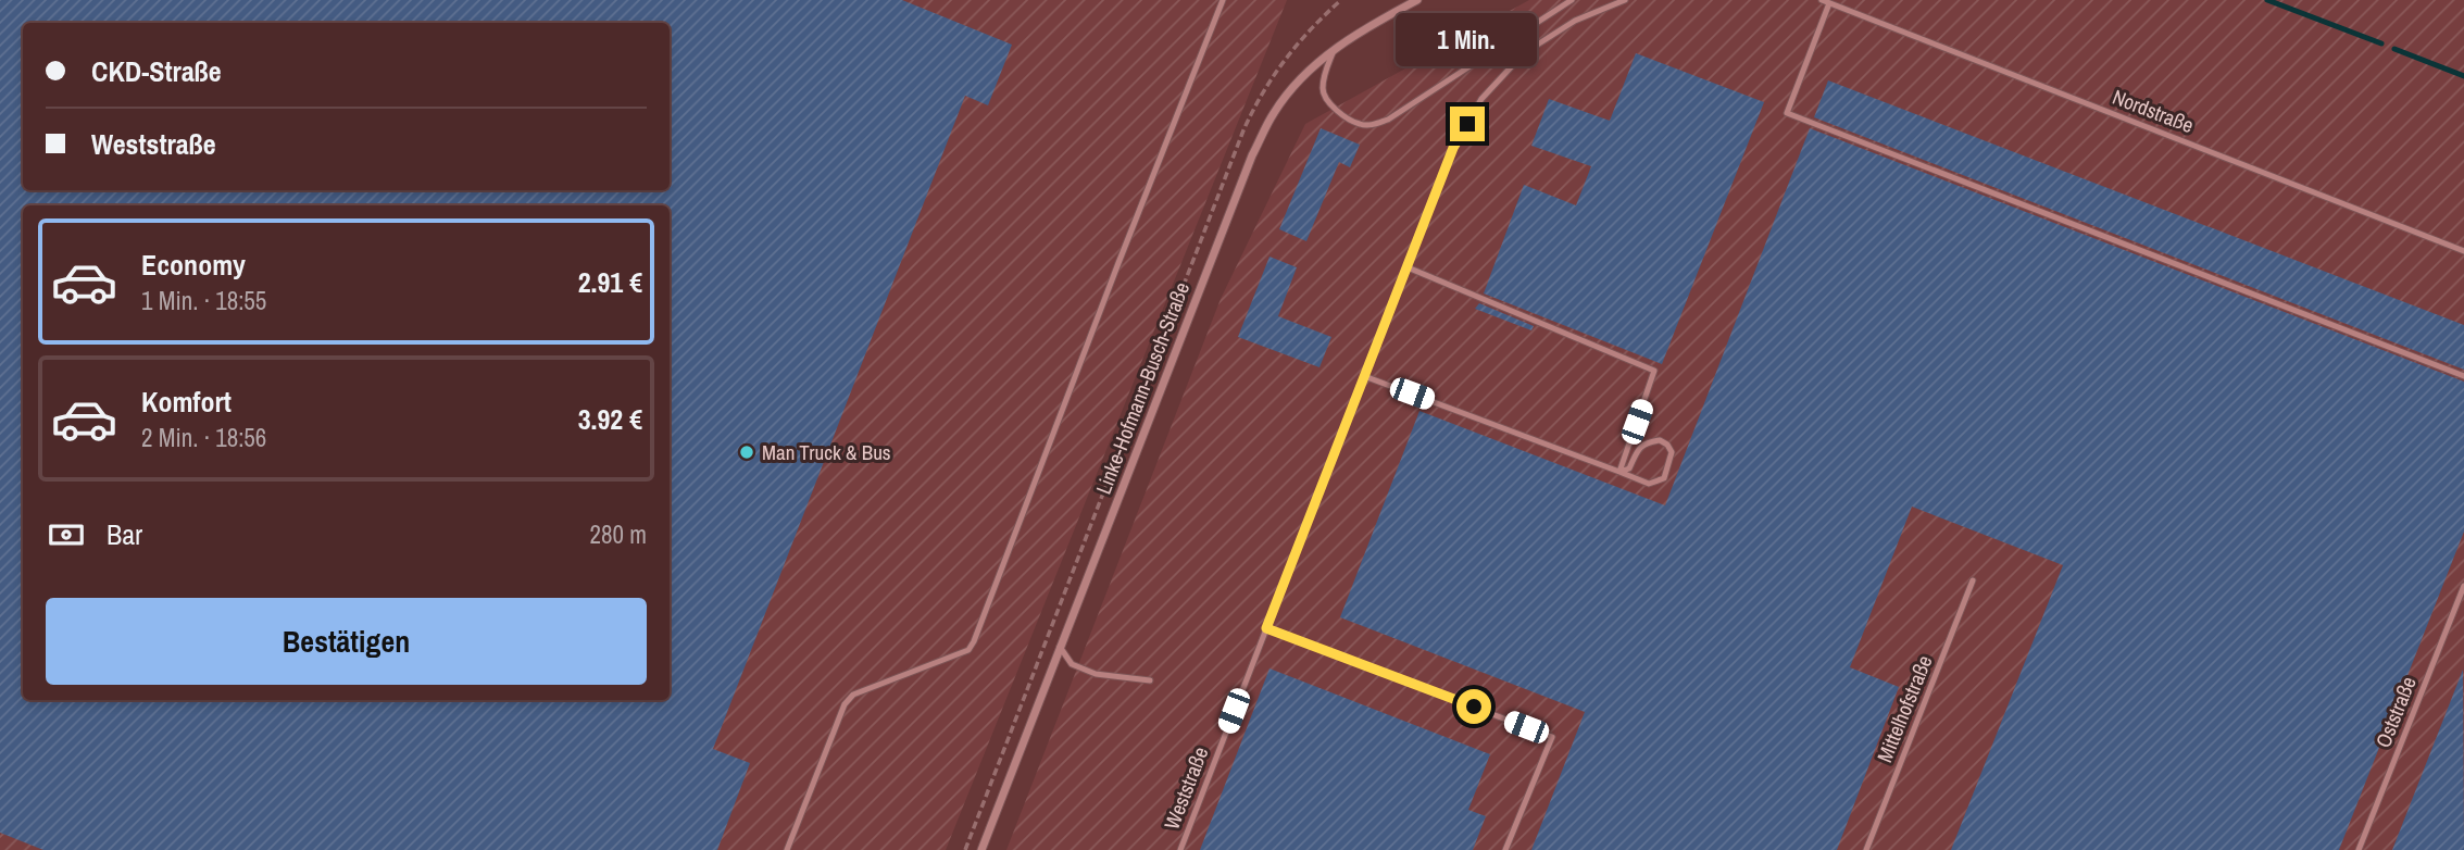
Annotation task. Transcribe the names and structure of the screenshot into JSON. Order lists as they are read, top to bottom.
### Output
{
  "streets": {
    "street": ["Linke-Hofmann-Busch-Straße"],
    "lane": [
      "Nordstraße",
      "Mittelhofstraße",
      "Oststraße",
      "Weststraße"
    ]
  },
  "places": ["Man Truck & Bus"],
  "page": {
    "bubble": "1 Min.",
    "banner": ["CKD-Straße", "Weststraße"],
    "list": [
      {
        "name": "Economy",
        "note": "1 Min. · 18:55",
        "value": "2.91 €"
      },
      {
        "name": "Komfort",
        "note": "2 Min. · 18:56",
        "value": "3.92 €"
      }
    ],
    "pay": ["Bar", "280 m"],
    "buttons": "Bestätigen"
  }
}
